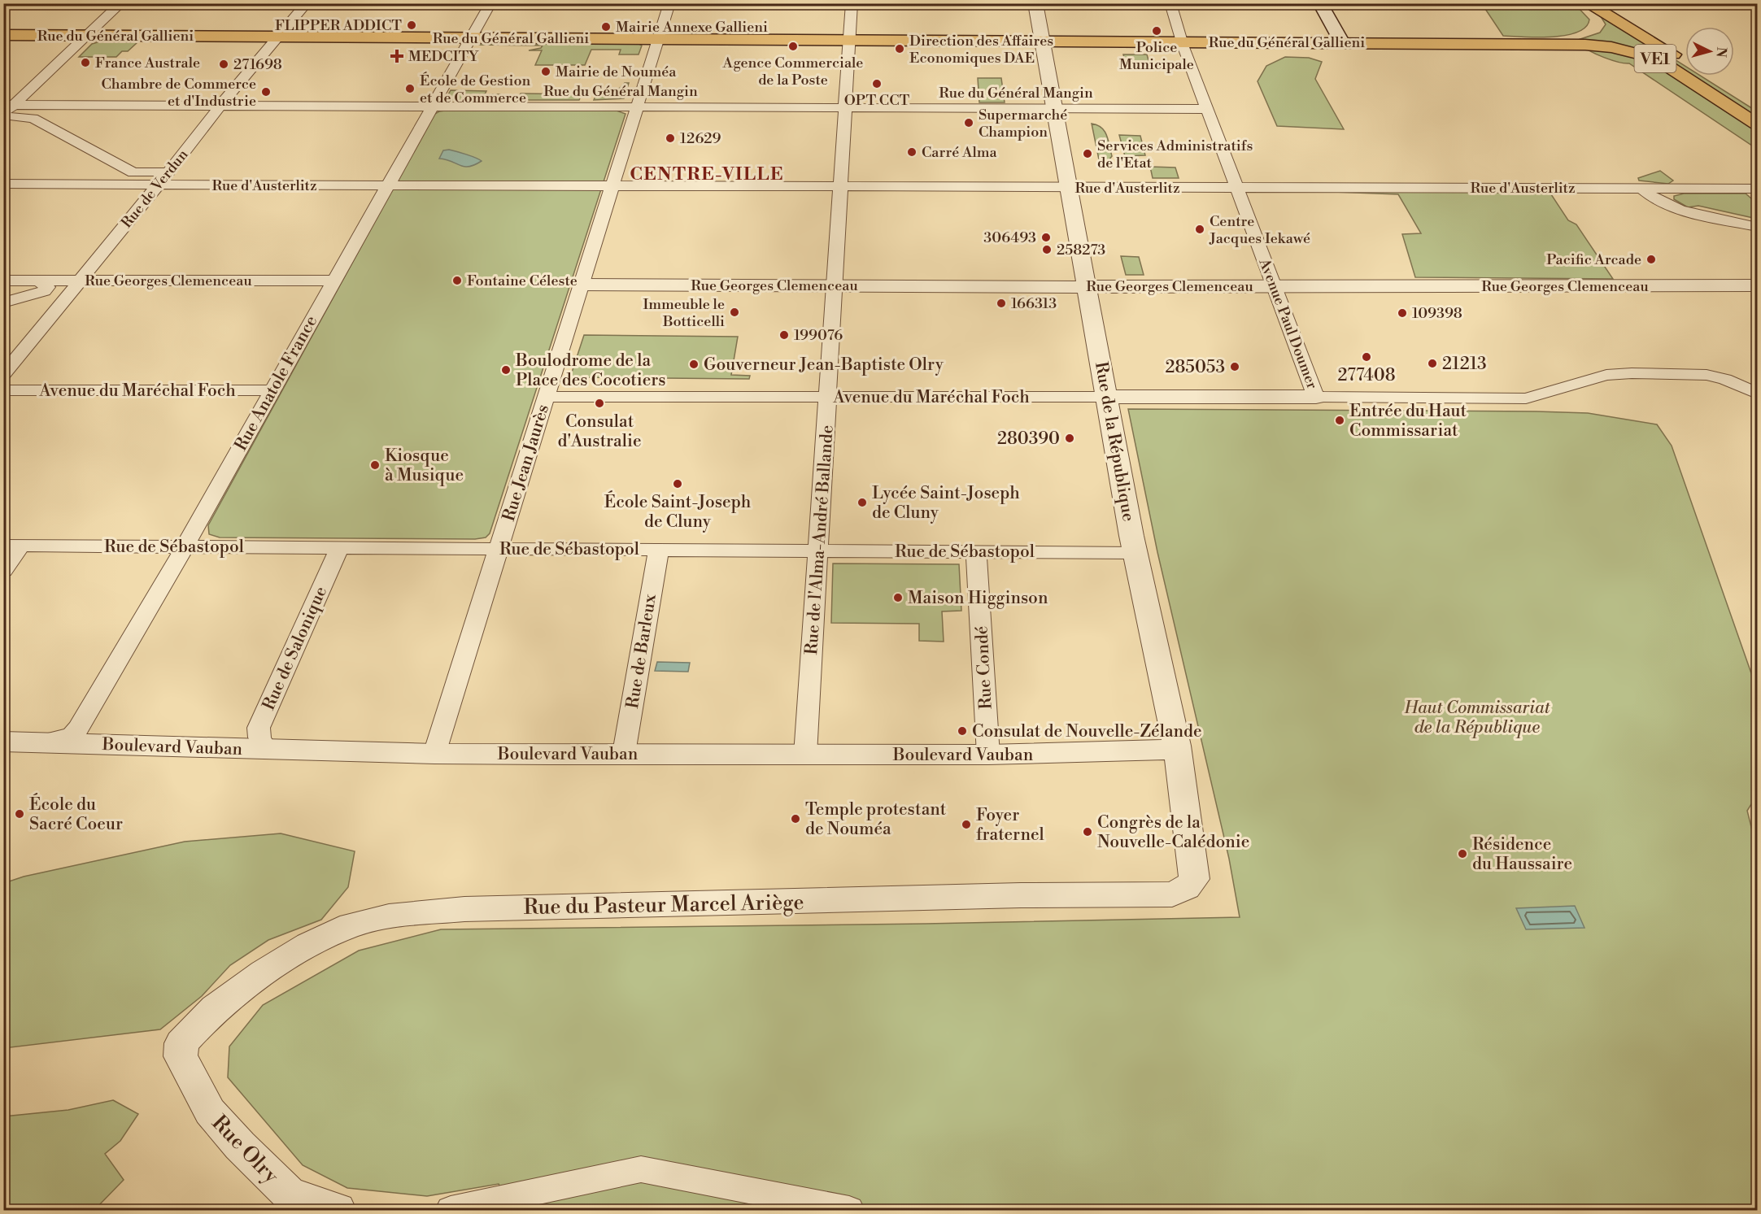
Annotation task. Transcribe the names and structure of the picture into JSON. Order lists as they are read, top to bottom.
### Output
{
  "streets": {
    "main road": ["Rue du Général Gallieni", "VE1"],
    "street": [
      "Rue du Général Mangin",
      "Rue d'Austerlitz",
      "Rue de Verdun",
      "Rue Georges Clemenceau",
      "Avenue Paul Doumer",
      "Rue Anatole France",
      "Avenue du Maréchal Foch",
      "Rue de la République",
      "Rue Jean Jaurès",
      "Rue de l'Alma-André Ballande",
      "Rue de Sébastopol",
      "Rue de Salonique",
      "Rue de Barleux",
      "Rue Condé",
      "Boulevard Vauban",
      "Rue du Pasteur Marcel Ariège",
      "Rue Olry"
    ]
  },
  "crossings": [
    ["Rue du Général Gallieni", "VE1"],
    ["Rue du Général Gallieni", "Rue de Verdun"],
    ["Rue du Général Gallieni", "Avenue Paul Doumer"],
    ["Rue du Général Gallieni", "Rue Anatole France"],
    ["Rue du Général Gallieni", "Rue de la République"],
    ["Rue du Général Gallieni", "Rue Jean Jaurès"],
    ["Rue du Général Gallieni", "Rue de l'Alma-André Ballande"],
    ["Rue du Général Mangin", "Rue de Verdun"],
    ["Rue du Général Mangin", "Avenue Paul Doumer"],
    ["Rue du Général Mangin", "Rue Anatole France"],
    ["Rue du Général Mangin", "Rue de la République"],
    ["Rue du Général Mangin", "Rue Jean Jaurès"],
    ["Rue du Général Mangin", "Rue de l'Alma-André Ballande"],
    ["Rue d'Austerlitz", "Rue de Verdun"],
    ["Rue d'Austerlitz", "Avenue Paul Doumer"],
    ["Rue d'Austerlitz", "Rue Anatole France"],
    ["Rue d'Austerlitz", "Rue de la République"],
    ["Rue d'Austerlitz", "Rue Jean Jaurès"],
    ["Rue d'Austerlitz", "Rue de l'Alma-André Ballande"],
    ["Rue de Verdun", "Rue Georges Clemenceau"],
    ["Rue Georges Clemenceau", "Avenue Paul Doumer"],
    ["Rue Georges Clemenceau", "Rue Anatole France"],
    ["Rue Georges Clemenceau", "Rue de la République"],
    ["Rue Georges Clemenceau", "Rue Jean Jaurès"],
    ["Rue Georges Clemenceau", "Rue de l'Alma-André Ballande"],
    ["Avenue Paul Doumer", "Avenue du Maréchal Foch"],
    ["Rue Anatole France", "Avenue du Maréchal Foch"],
    ["Rue Anatole France", "Rue de Sébastopol"],
    ["Rue Anatole France", "Boulevard Vauban"],
    ["Avenue du Maréchal Foch", "Rue de la République"],
    ["Avenue du Maréchal Foch", "Rue Jean Jaurès"],
    ["Avenue du Maréchal Foch", "Rue de l'Alma-André Ballande"],
    ["Rue de la République", "Rue de Sébastopol"],
    ["Rue de la République", "Boulevard Vauban"],
    ["Rue de la République", "Rue du Pasteur Marcel Ariège"],
    ["Rue Jean Jaurès", "Rue de Sébastopol"],
    ["Rue Jean Jaurès", "Boulevard Vauban"],
    ["Rue de l'Alma-André Ballande", "Rue de Sébastopol"],
    ["Rue de l'Alma-André Ballande", "Boulevard Vauban"],
    ["Rue de Sébastopol", "Rue de Salonique"],
    ["Rue de Sébastopol", "Rue de Barleux"],
    ["Rue de Sébastopol", "Rue Condé"],
    ["Rue de Salonique", "Boulevard Vauban"],
    ["Rue de Barleux", "Boulevard Vauban"],
    ["Rue Condé", "Boulevard Vauban"],
    ["Rue du Pasteur Marcel Ariège", "Rue Olry"]
  ],
  "districts": ["CENTRE-VILLE"],
  "parks": ["Haut Commissariat de la République"],
  "places": {
    "other": [
      "FLIPPER ADDICT",
      "Mairie Annexe Gallieni",
      "Police Municipale",
      "Agence Commerciale de la Poste",
      "Direction des Affaires Economiques DAE",
      "France Australe",
      "271698",
      "Mairie de Nouméa",
      "OPT CCT",
      "École de Gestion et de Commerce",
      "Chambre de Commerce et d'Industrie",
      "Supermarché Champion",
      "12629",
      "Carré Alma",
      "Services Administratifs de l'Etat",
      "Centre Jacques Iekawé",
      "306493",
      "258273",
      "Pacific Arcade",
      "Fontaine Céleste",
      "166313",
      "Immeuble le Botticelli",
      "109398",
      "199076",
      "277408",
      "21213",
      "Gouverneur Jean-Baptiste Olry",
      "285053",
      "Boulodrome de la Place des Cocotiers",
      "Consulat d'Australie",
      "Entrée du Haut Commissariat",
      "280390",
      "Kiosque à Musique",
      "École Saint-Joseph de Cluny",
      "Lycée Saint-Joseph de Cluny",
      "Maison Higginson",
      "Consulat de Nouvelle-Zélande",
      "École du Sacré Coeur",
      "Temple protestant de Nouméa",
      "Foyer fraternel",
      "Congrès de la Nouvelle-Calédonie",
      "Résidence du Haussaire"
    ],
    "health": ["MEDCITY"]
  },
  "north": "right"
}
